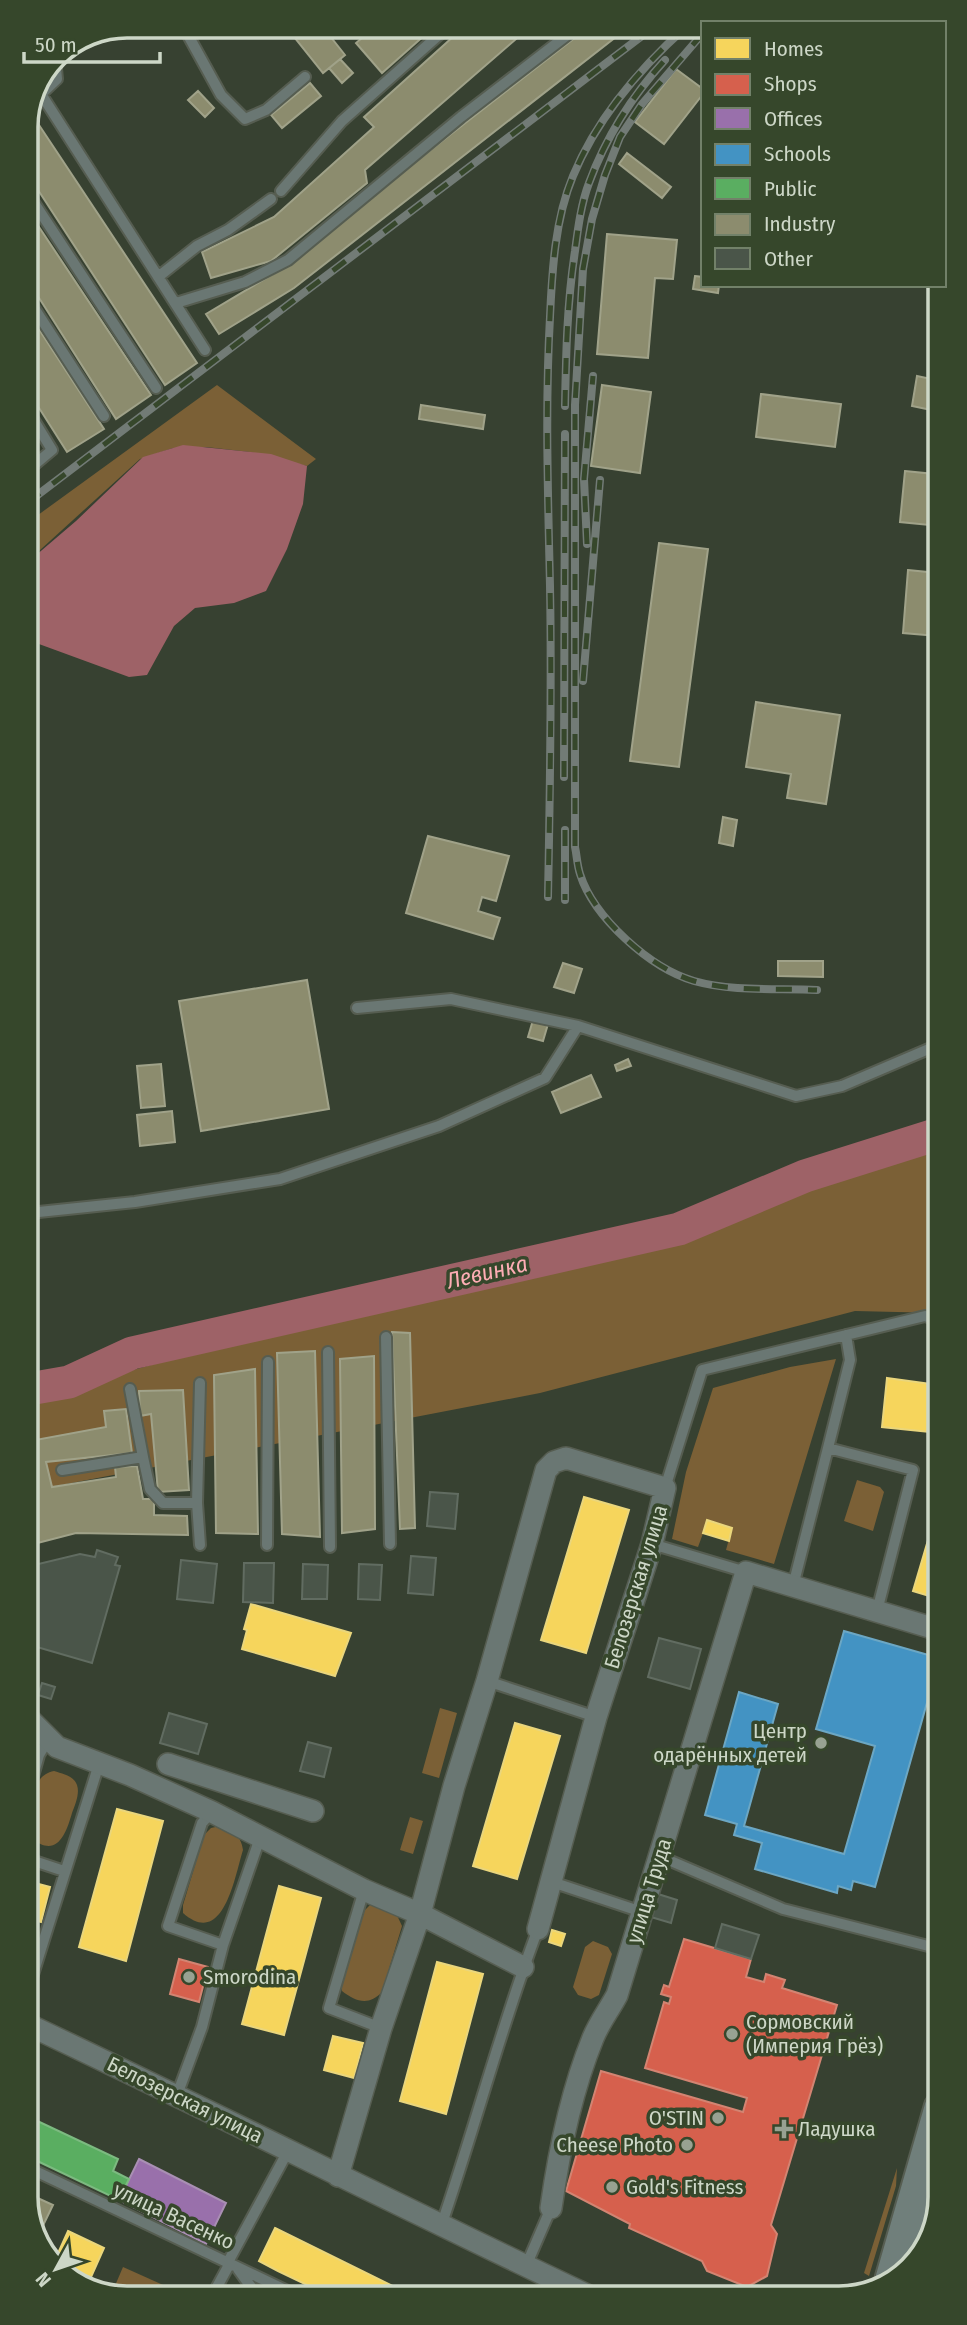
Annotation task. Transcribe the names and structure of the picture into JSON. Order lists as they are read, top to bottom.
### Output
{
  "streets": {
    "street": ["Белозерская улица", "улица Труда"],
    "lane": ["улица Васенко"]
  },
  "water": ["Левинка"],
  "places": {
    "other": [
      "Центр одарённых детей",
      "Smorodina",
      "Сормовский (Империя Грёз)",
      "O'STIN",
      "Cheese Photo",
      "Gold's Fitness"
    ],
    "health": ["Ладушка"]
  },
  "legend": [
    "Homes",
    "Shops",
    "Offices",
    "Schools",
    "Public",
    "Industry",
    "Other"
  ],
  "scale_bar": "50 m",
  "north": "bottom left"
}
